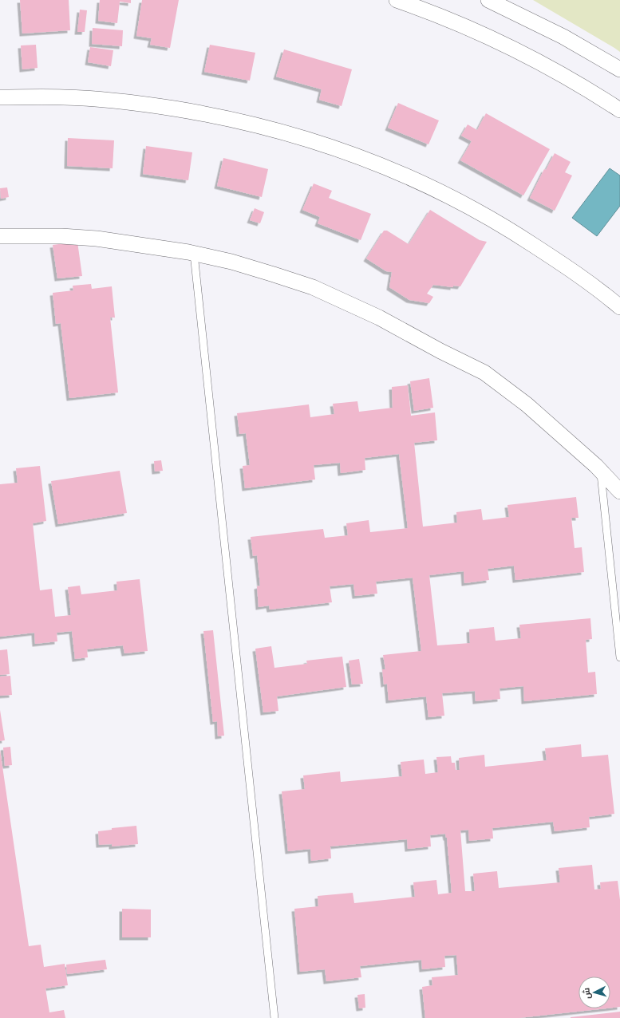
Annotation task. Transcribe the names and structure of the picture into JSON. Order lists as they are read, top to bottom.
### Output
{
  "north": "left"
}
